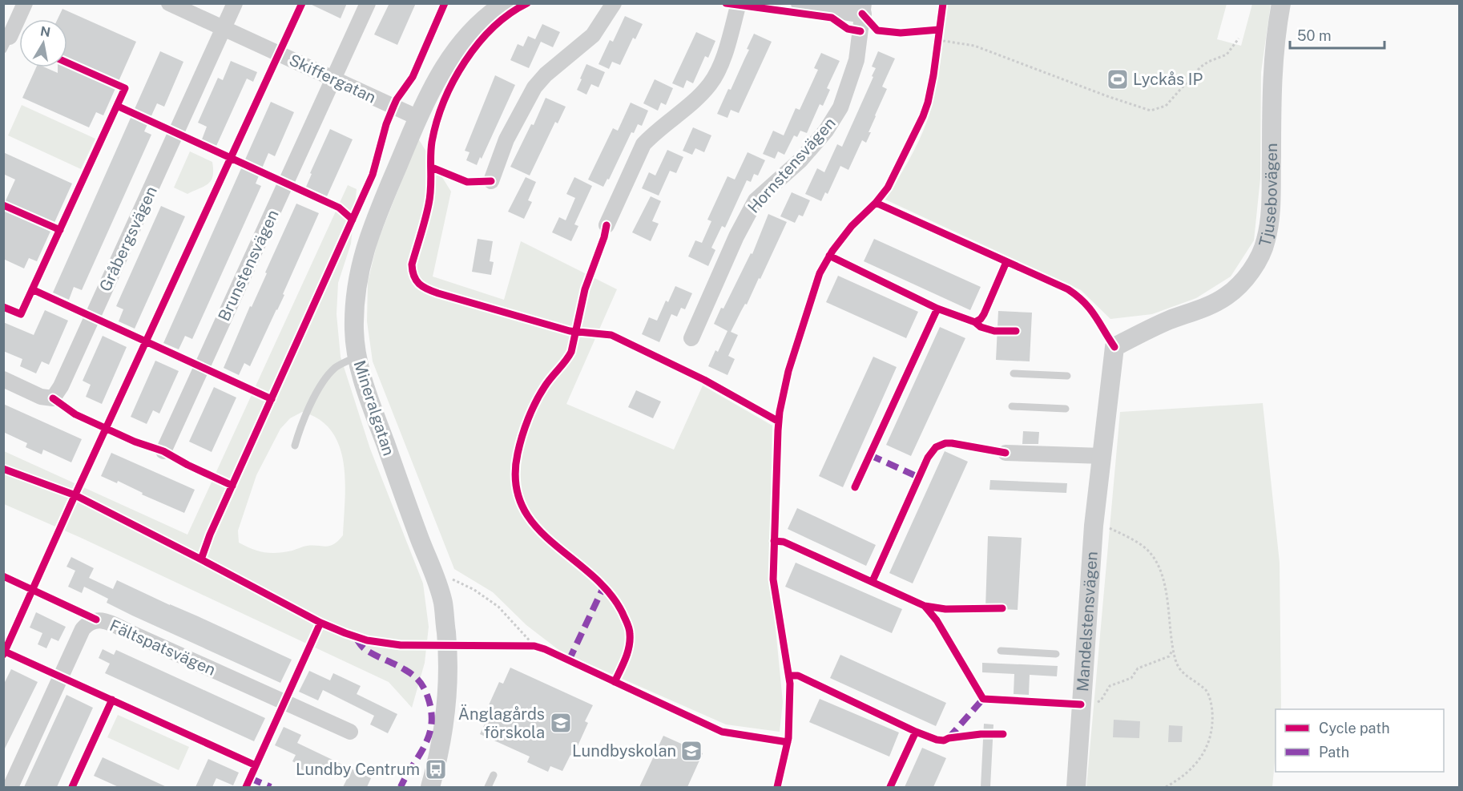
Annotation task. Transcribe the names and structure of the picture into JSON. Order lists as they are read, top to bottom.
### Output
{
  "streets": {
    "street": [
      "Skiffergatan",
      "Hornstensvägen",
      "Tjusebovägen",
      "Gråbergsvägen",
      "Brunstensvägen",
      "Mineralgatan",
      "Mandelstensvägen",
      "Fältspatsvägen"
    ]
  },
  "crossings": [
    ["Skiffergatan", "Gråbergsvägen"],
    ["Skiffergatan", "Brunstensvägen"],
    ["Skiffergatan", "Mineralgatan"],
    ["Tjusebovägen", "Mandelstensvägen"]
  ],
  "places": {
    "sports": ["Lyckås IP"],
    "school or university": ["Änglagårds förskola", "Lundbyskolan"],
    "bus stop": ["Lundby Centrum"]
  },
  "legend": ["Cycle path", "Path"],
  "scale_bar": "50 m",
  "north": "top"
}
